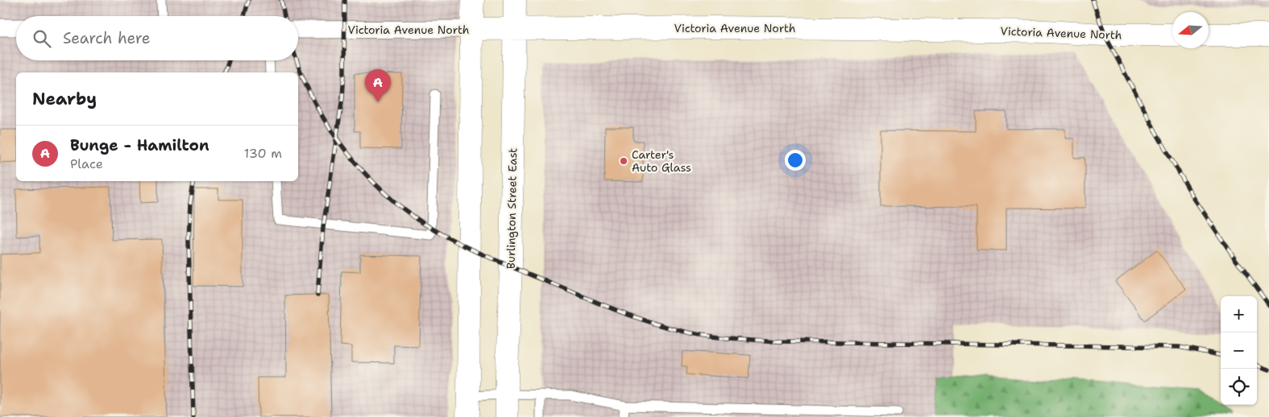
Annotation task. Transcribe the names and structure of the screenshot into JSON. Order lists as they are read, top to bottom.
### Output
{
  "streets": {
    "main road": ["Victoria Avenue North", "Burlington Street East"]
  },
  "crossings": [
    ["Victoria Avenue North", "Burlington Street East"]
  ],
  "places": ["Carter's Auto Glass"],
  "north": "left",
  "page": {
    "search": "Search here",
    "pins": "A",
    "heading": "Nearby",
    "list": [
      {
        "mark": "A",
        "name": "Bunge - Hamilton",
        "note": "Place",
        "value": "130 m"
      }
    ],
    "map_buttons": ["+", "−"]
  }
}
